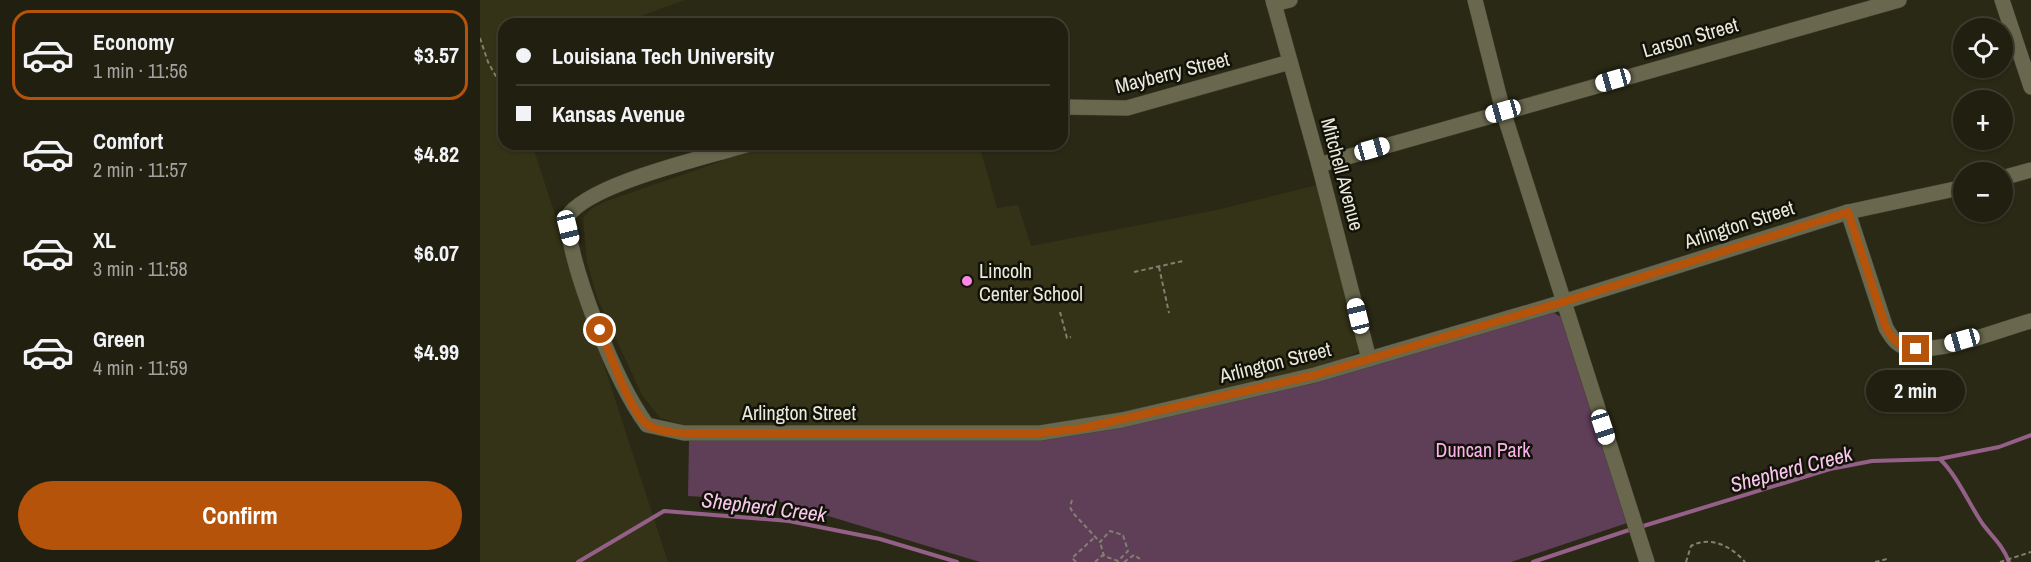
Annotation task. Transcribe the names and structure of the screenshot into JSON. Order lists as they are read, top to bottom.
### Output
{
  "streets": {
    "street": [
      "Larson Street",
      "Mayberry Street",
      "Mitchell Avenue",
      "Arlington Street"
    ]
  },
  "crossings": [
    ["Larson Street", "Mitchell Avenue"],
    ["Mayberry Street", "Mitchell Avenue"],
    ["Mitchell Avenue", "Arlington Street"]
  ],
  "water": ["Shepherd Creek"],
  "parks": ["Duncan Park"],
  "places": ["Lincoln Center School"],
  "page": {
    "list": [
      {
        "name": "Economy",
        "note": "1 min · 11:56",
        "value": "$3.57"
      },
      {
        "name": "Comfort",
        "note": "2 min · 11:57",
        "value": "$4.82"
      },
      {
        "name": "XL",
        "note": "3 min · 11:58",
        "value": "$6.07"
      },
      {
        "name": "Green",
        "note": "4 min · 11:59",
        "value": "$4.99"
      }
    ],
    "map_buttons": ["+", "−"],
    "banner": ["Louisiana Tech University", "Kansas Avenue"],
    "bubble": "2 min",
    "buttons": "Confirm"
  }
}
